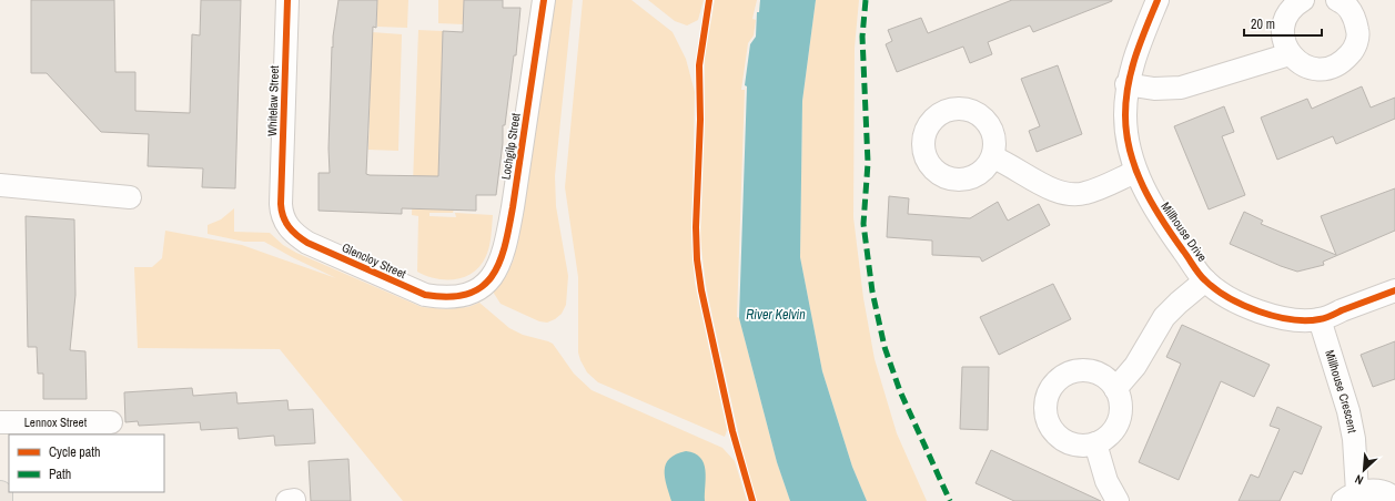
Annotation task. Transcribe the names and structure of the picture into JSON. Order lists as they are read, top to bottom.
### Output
{
  "streets": {
    "street": [
      "Whitelaw Street",
      "Lochgilp Street",
      "Millhouse Drive",
      "Glencloy Street",
      "Millhouse Crescent",
      "Lennox Street"
    ]
  },
  "crossings": [
    ["Whitelaw Street", "Glencloy Street"],
    ["Lochgilp Street", "Glencloy Street"],
    ["Millhouse Drive", "Millhouse Crescent"]
  ],
  "water": ["River Kelvin"],
  "legend": ["Cycle path", "Path"],
  "scale_bar": "20 m",
  "north": "bottom left"
}
